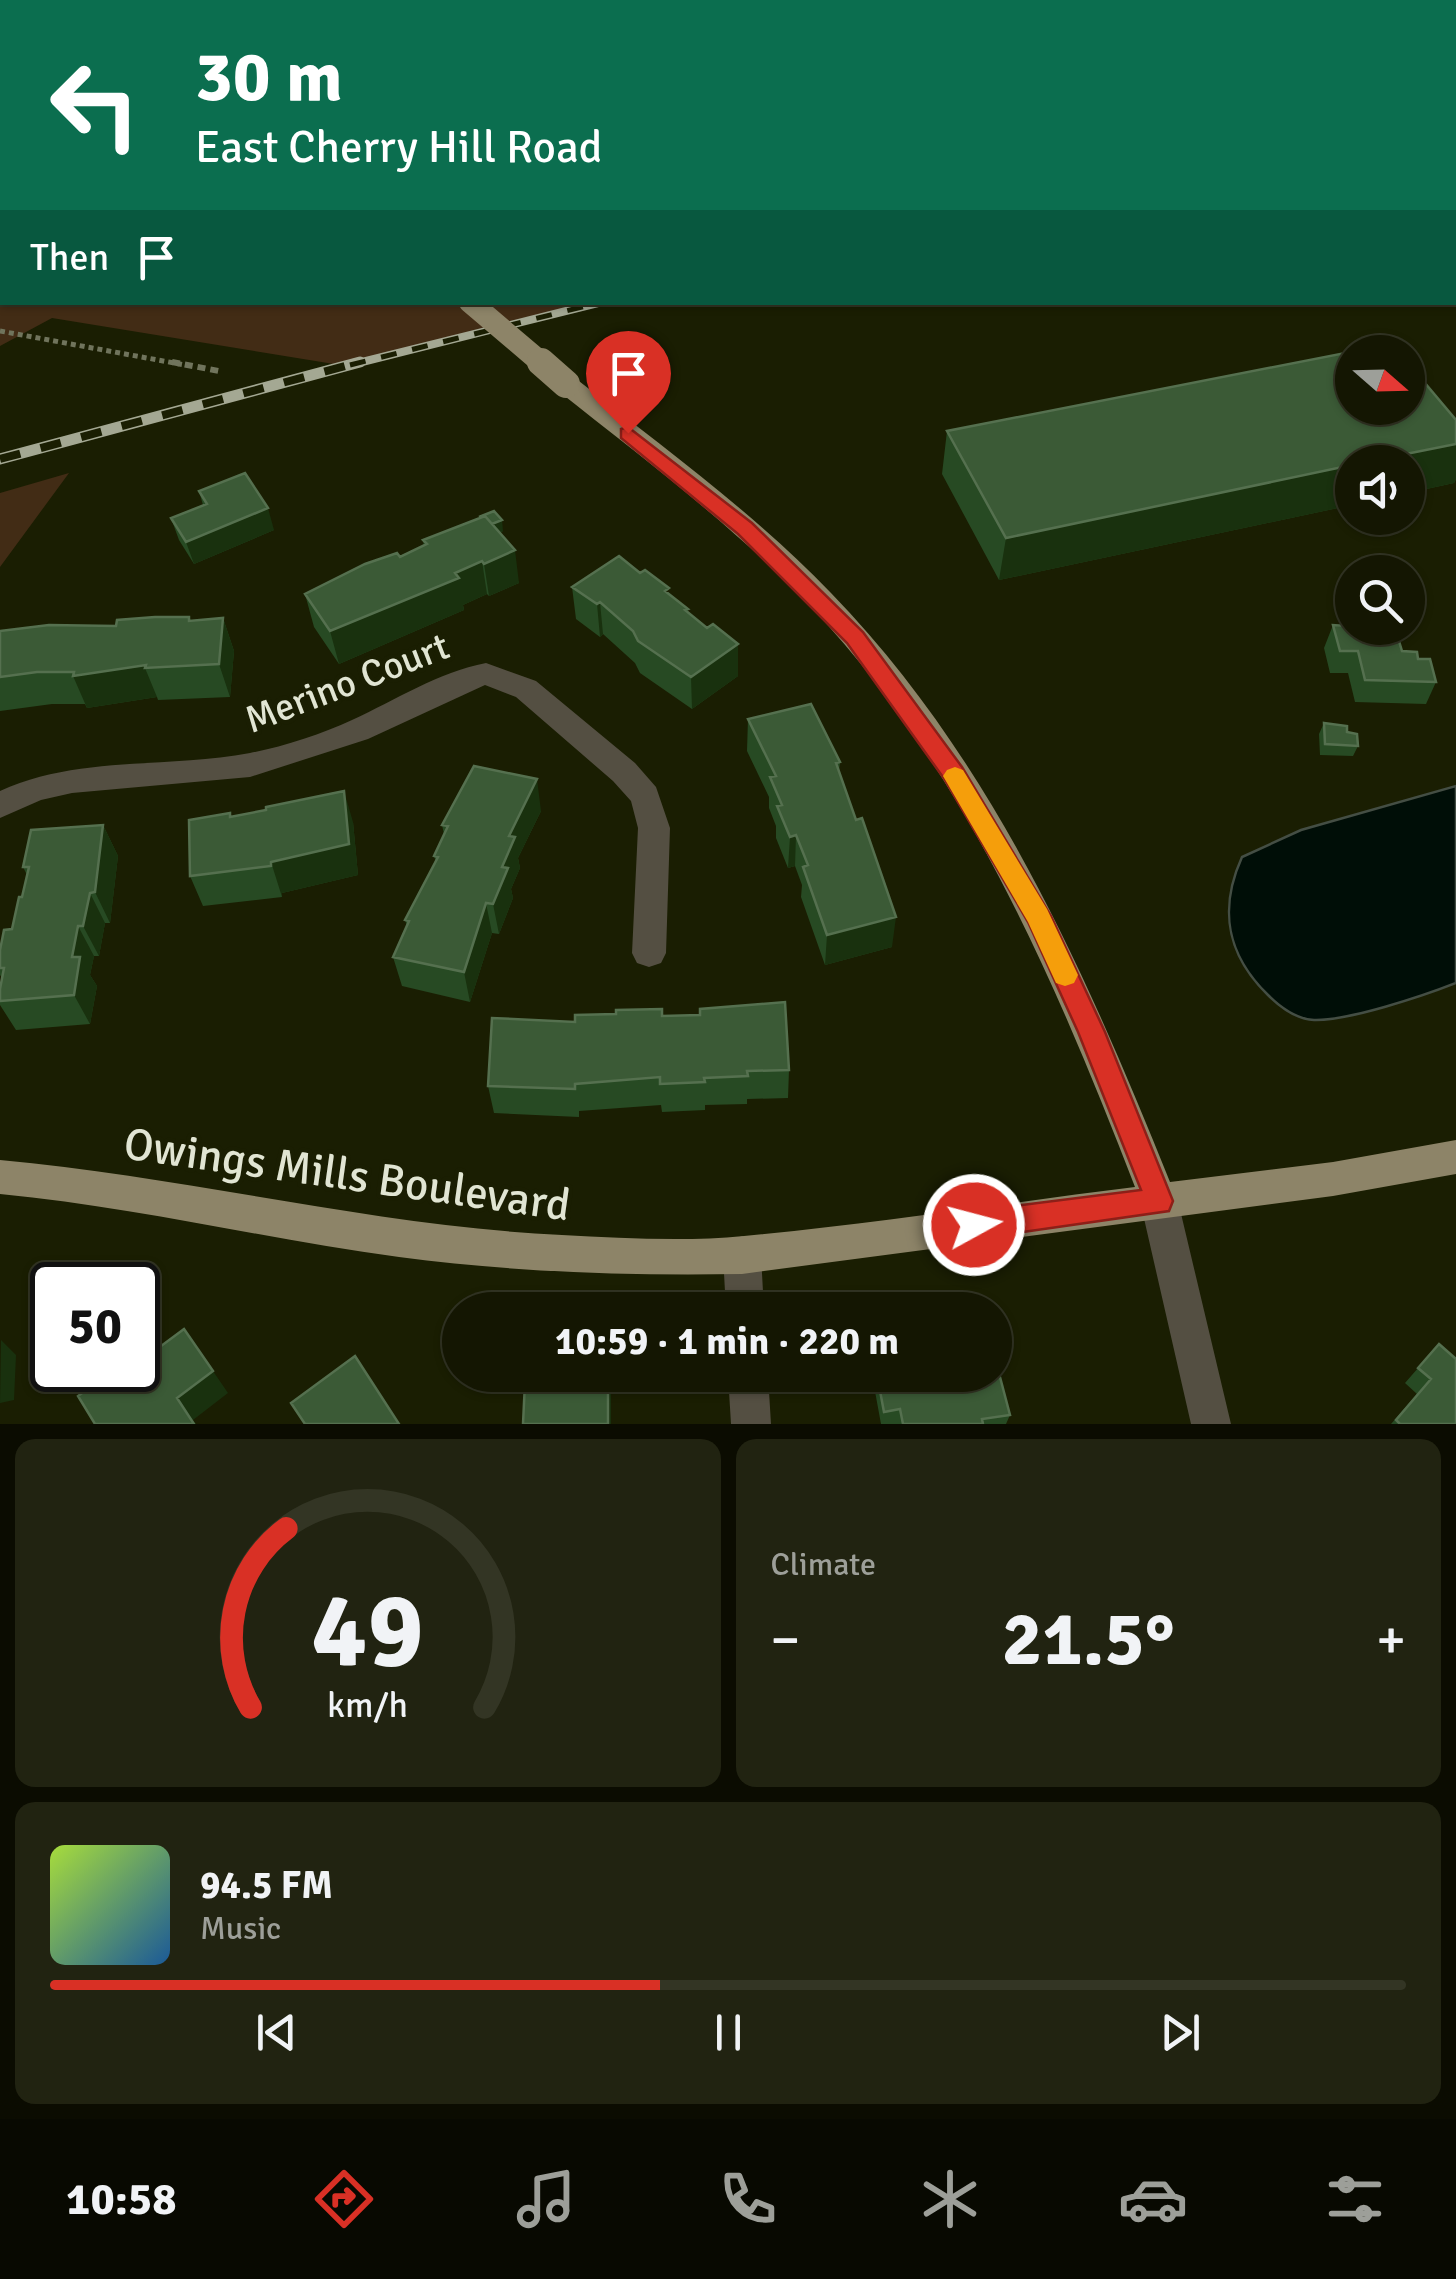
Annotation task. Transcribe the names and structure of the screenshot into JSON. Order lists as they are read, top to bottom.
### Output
{
  "streets": {
    "main road": ["Owings Mills Boulevard"],
    "street": ["Merino Court"]
  },
  "north": "right",
  "page": {
    "turn": ["30 m", "East Cherry Hill Road"],
    "then": "Then",
    "limit": "50",
    "trip": "10:59 · 1 min · 220 m",
    "tile": "Climate",
    "heat": ["−", "21.5°", "+"],
    "song": ["94.5 FM", "Music"],
    "tabs": "10:58",
    "gauge": ["49", "km/h"]
  }
}
